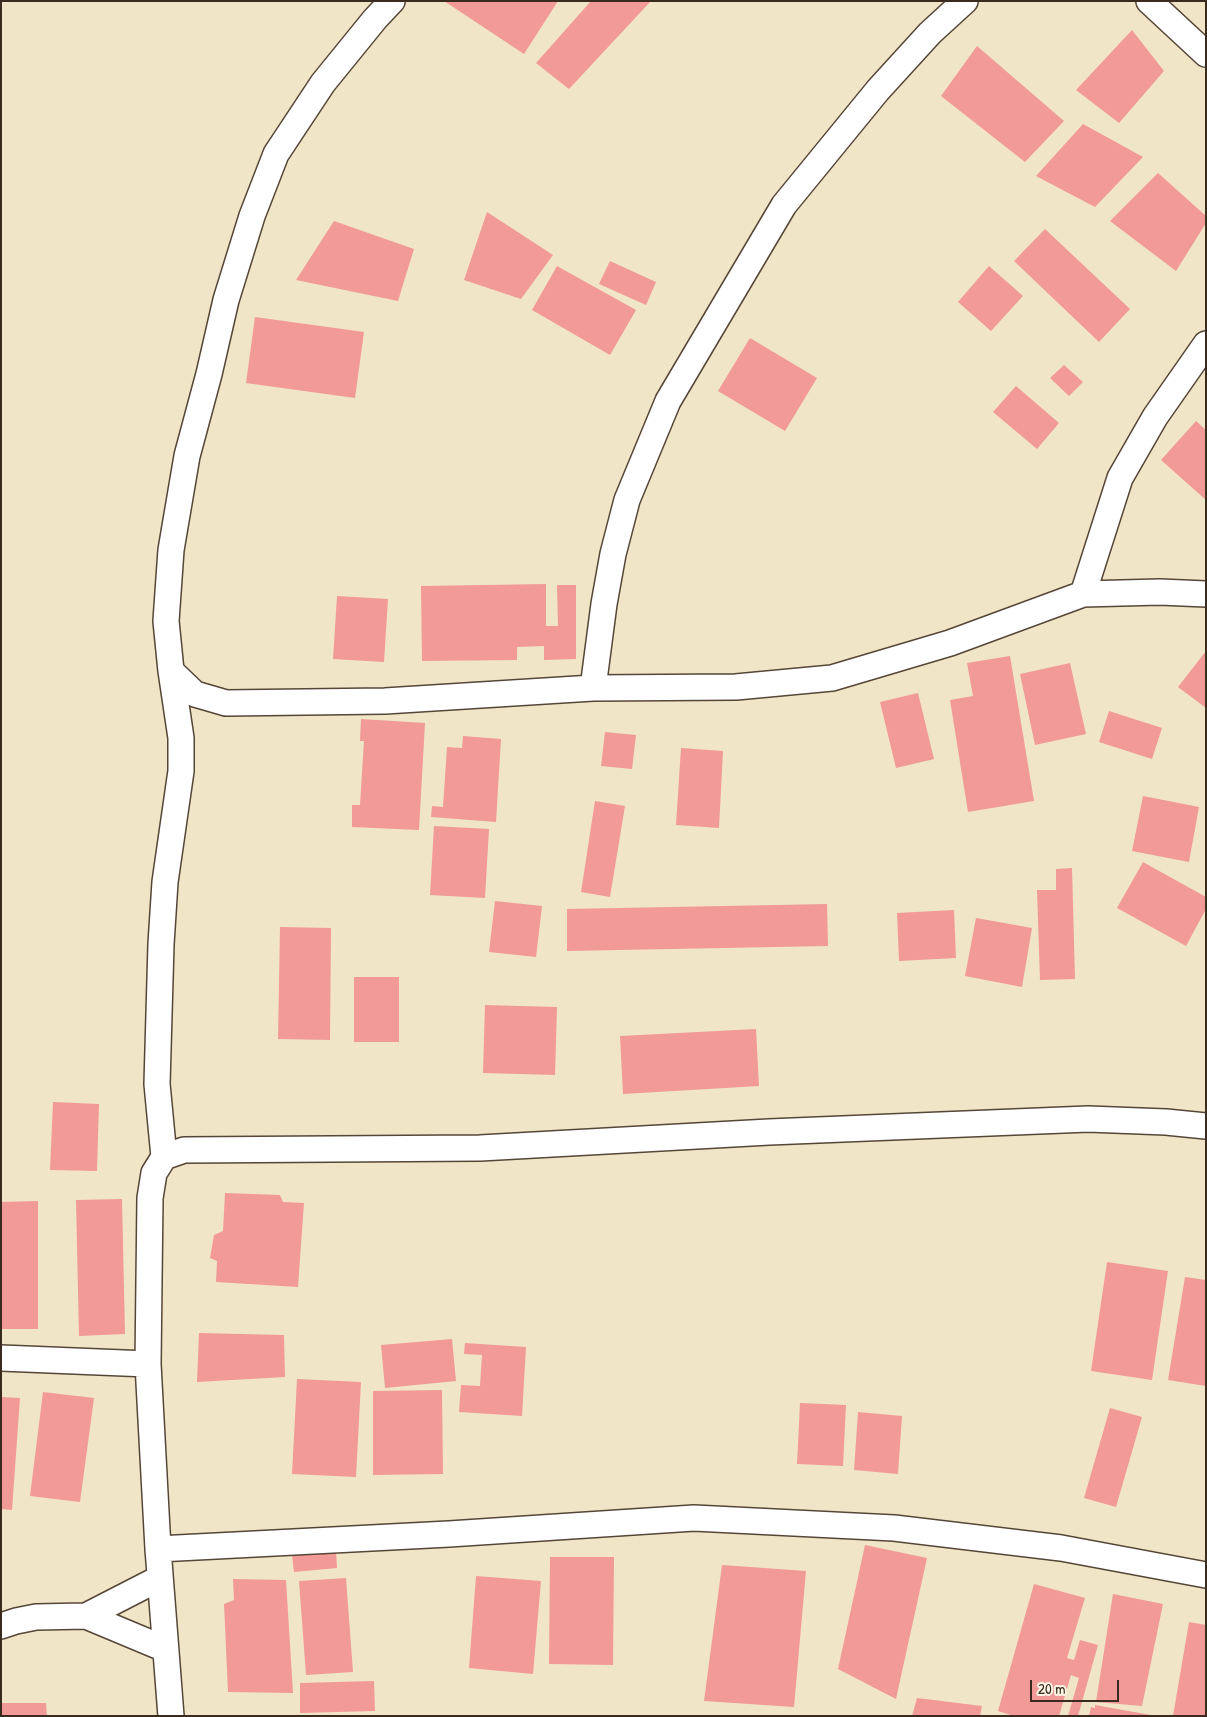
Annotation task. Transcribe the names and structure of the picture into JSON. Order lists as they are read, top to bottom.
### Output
{
  "scale_bar": "20 m"
}
